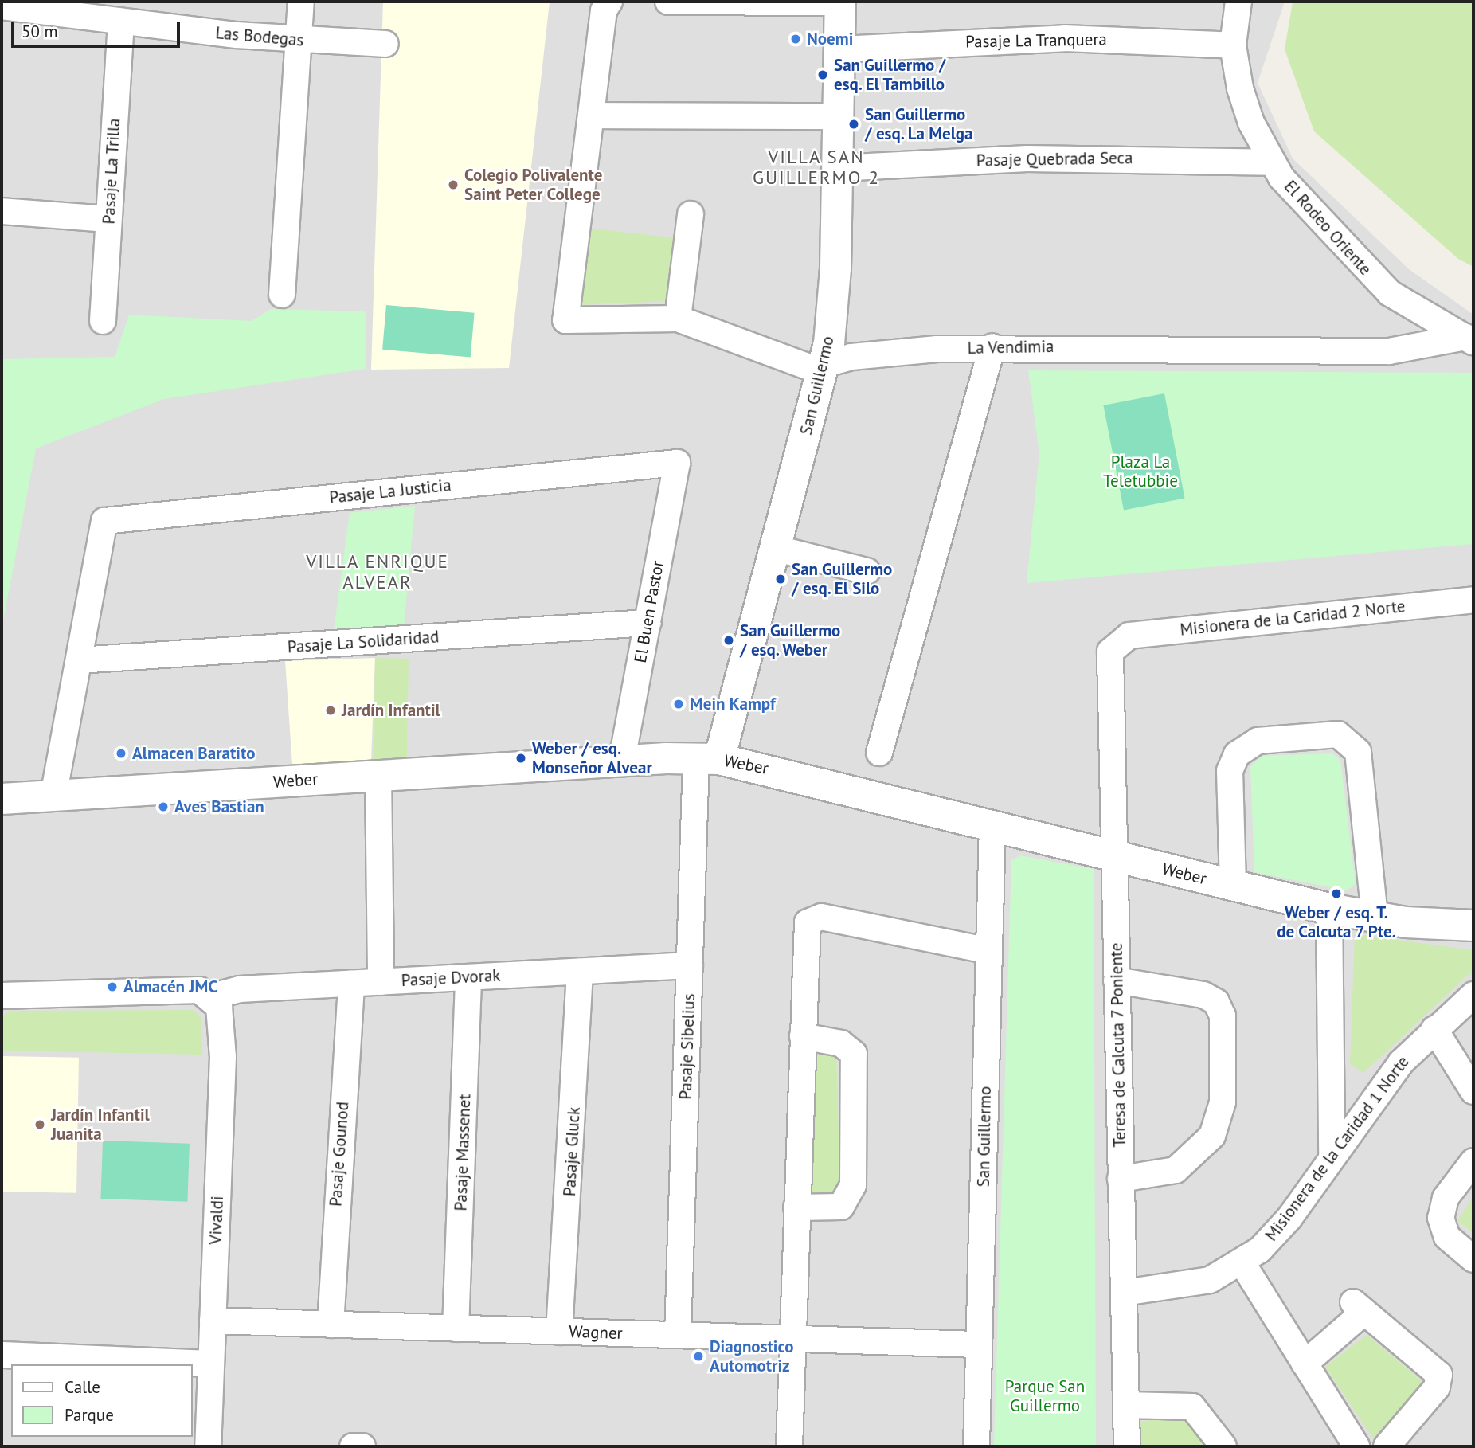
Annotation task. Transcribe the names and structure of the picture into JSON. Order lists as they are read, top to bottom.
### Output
{
  "streets": {
    "street": [
      "Las Bodegas",
      "Pasaje La Tranquera",
      "Pasaje Quebrada Seca",
      "Pasaje La Trilla",
      "El Rodeo Oriente",
      "La Vendimia",
      "San Guillermo",
      "Pasaje La Justicia",
      "El Buen Pastor",
      "Misionera de la Caridad 2 Norte",
      "Pasaje La Solidaridad",
      "Weber",
      "Pasaje Dvorak",
      "Teresa de Calcuta 7 Poniente",
      "Pasaje Sibelius",
      "Misionera de la Caridad 1 Norte",
      "Pasaje Gluck",
      "Pasaje Massenet",
      "Pasaje Gounod",
      "Vivaldi",
      "Wagner"
    ]
  },
  "crossings": [
    ["Las Bodegas", "Pasaje La Trilla"],
    ["Pasaje La Tranquera", "El Rodeo Oriente"],
    ["Pasaje La Tranquera", "San Guillermo"],
    ["Pasaje Quebrada Seca", "El Rodeo Oriente"],
    ["Pasaje Quebrada Seca", "San Guillermo"],
    ["El Rodeo Oriente", "La Vendimia"],
    ["La Vendimia", "San Guillermo"],
    ["San Guillermo", "Weber"],
    ["San Guillermo", "Pasaje Sibelius"],
    ["San Guillermo", "Wagner"],
    ["Pasaje La Justicia", "El Buen Pastor"],
    ["Pasaje La Justicia", "Pasaje La Solidaridad"],
    ["El Buen Pastor", "Pasaje La Solidaridad"],
    ["El Buen Pastor", "Weber"],
    ["Misionera de la Caridad 2 Norte", "Teresa de Calcuta 7 Poniente"],
    ["Weber", "Teresa de Calcuta 7 Poniente"],
    ["Weber", "Pasaje Sibelius"],
    ["Pasaje Dvorak", "Pasaje Sibelius"],
    ["Pasaje Dvorak", "Pasaje Gluck"],
    ["Pasaje Dvorak", "Pasaje Massenet"],
    ["Pasaje Dvorak", "Pasaje Gounod"],
    ["Pasaje Dvorak", "Vivaldi"],
    ["Teresa de Calcuta 7 Poniente", "Misionera de la Caridad 1 Norte"],
    ["Pasaje Sibelius", "Wagner"],
    ["Pasaje Gluck", "Wagner"],
    ["Pasaje Massenet", "Wagner"],
    ["Pasaje Gounod", "Wagner"],
    ["Vivaldi", "Wagner"]
  ],
  "districts": ["VILLA SAN GUILLERMO 2", "VILLA ENRIQUE ALVEAR"],
  "parks": ["Plaza La Teletubbie", "Parque San Guillermo"],
  "places": [
    "Noemi",
    "San Guillermo / esq. El Tambillo",
    "San Guillermo / esq. La Melga",
    "Colegio Polivalente Saint Peter College",
    "San Guillermo / esq. El Silo",
    "San Guillermo / esq. Weber",
    "Mein Kampf",
    "Jardín Infantil",
    "Almacen Baratito",
    "Weber / esq. Monseñor Alvear",
    "Aves Bastian",
    "Weber / esq. T. de Calcuta 7 Pte.",
    "Almacén JMC",
    "Jardín Infantil Juanita",
    "Diagnostico Automotriz"
  ],
  "legend": ["Calle", "Parque"],
  "scale_bar": "50 m"
}
